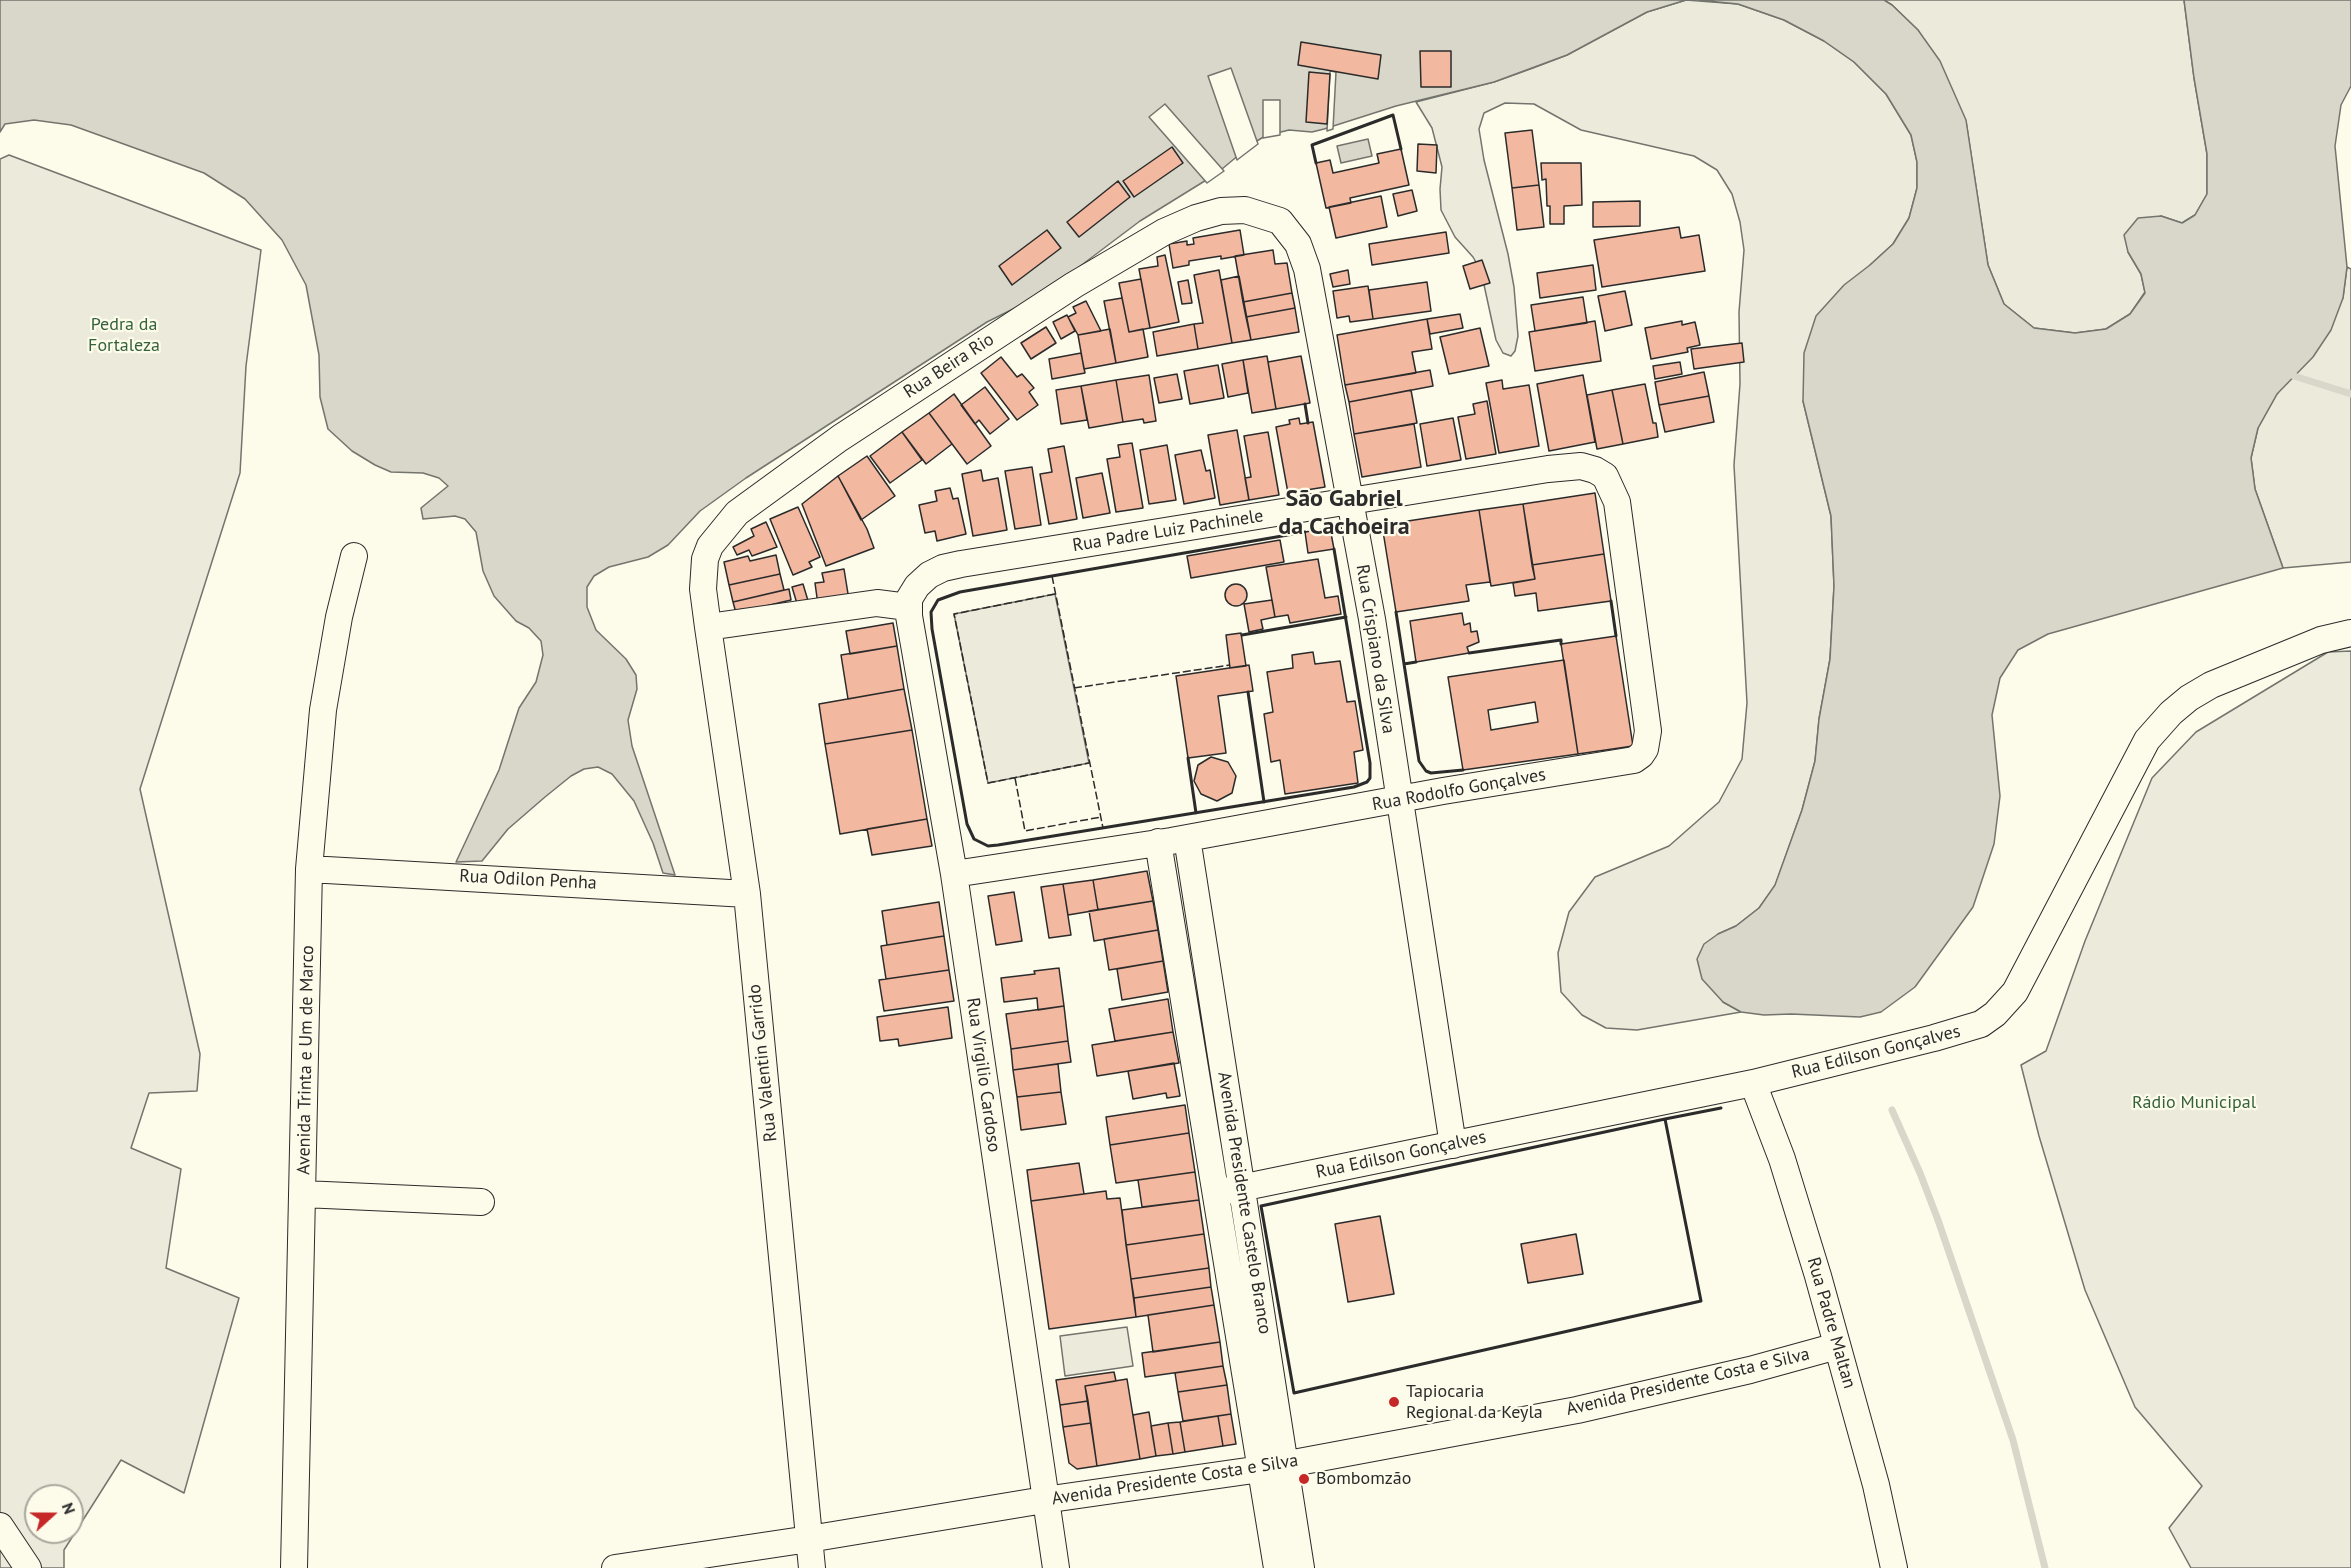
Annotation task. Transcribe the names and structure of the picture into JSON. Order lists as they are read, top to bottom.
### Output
{
  "streets": {
    "street": [
      "Rua Beira Rio",
      "Rua Padre Luiz Pachinele",
      "Rua Crispiano da Silva",
      "Rua Rodolfo Gonçalves",
      "Rua Odilon Penha",
      "Rua Edilson Gonçalves",
      "Avenida Trinta e Um de Marco",
      "Rua Valentin Garrido",
      "Rua Virgilio Cardoso",
      "Avenida Presidente Castelo Branco",
      "Rua Padre Maltan",
      "Avenida Presidente Costa e Silva"
    ]
  },
  "crossings": [
    ["Rua Beira Rio", "Rua Crispiano da Silva"],
    ["Rua Beira Rio", "Rua Valentin Garrido"],
    ["Rua Padre Luiz Pachinele", "Rua Crispiano da Silva"],
    ["Rua Padre Luiz Pachinele", "Rua Rodolfo Gonçalves"],
    ["Rua Padre Luiz Pachinele", "Rua Virgilio Cardoso"],
    ["Rua Crispiano da Silva", "Rua Rodolfo Gonçalves"],
    ["Rua Crispiano da Silva", "Rua Edilson Gonçalves"],
    ["Rua Rodolfo Gonçalves", "Rua Virgilio Cardoso"],
    ["Rua Rodolfo Gonçalves", "Avenida Presidente Castelo Branco"],
    ["Rua Odilon Penha", "Avenida Trinta e Um de Marco"],
    ["Rua Odilon Penha", "Rua Valentin Garrido"],
    ["Rua Edilson Gonçalves", "Avenida Presidente Castelo Branco"],
    ["Rua Edilson Gonçalves", "Rua Padre Maltan"],
    ["Rua Valentin Garrido", "Avenida Presidente Costa e Silva"],
    ["Rua Virgilio Cardoso", "Avenida Presidente Costa e Silva"],
    ["Avenida Presidente Castelo Branco", "Avenida Presidente Costa e Silva"],
    ["Rua Padre Maltan", "Avenida Presidente Costa e Silva"]
  ],
  "districts": ["São Gabriel da Cachoeira"],
  "parks": ["Pedra da Fortaleza", "Rádio Municipal"],
  "places": ["Tapiocaria Regional da Keyla", "Bombomzão"],
  "north": "right"
}
